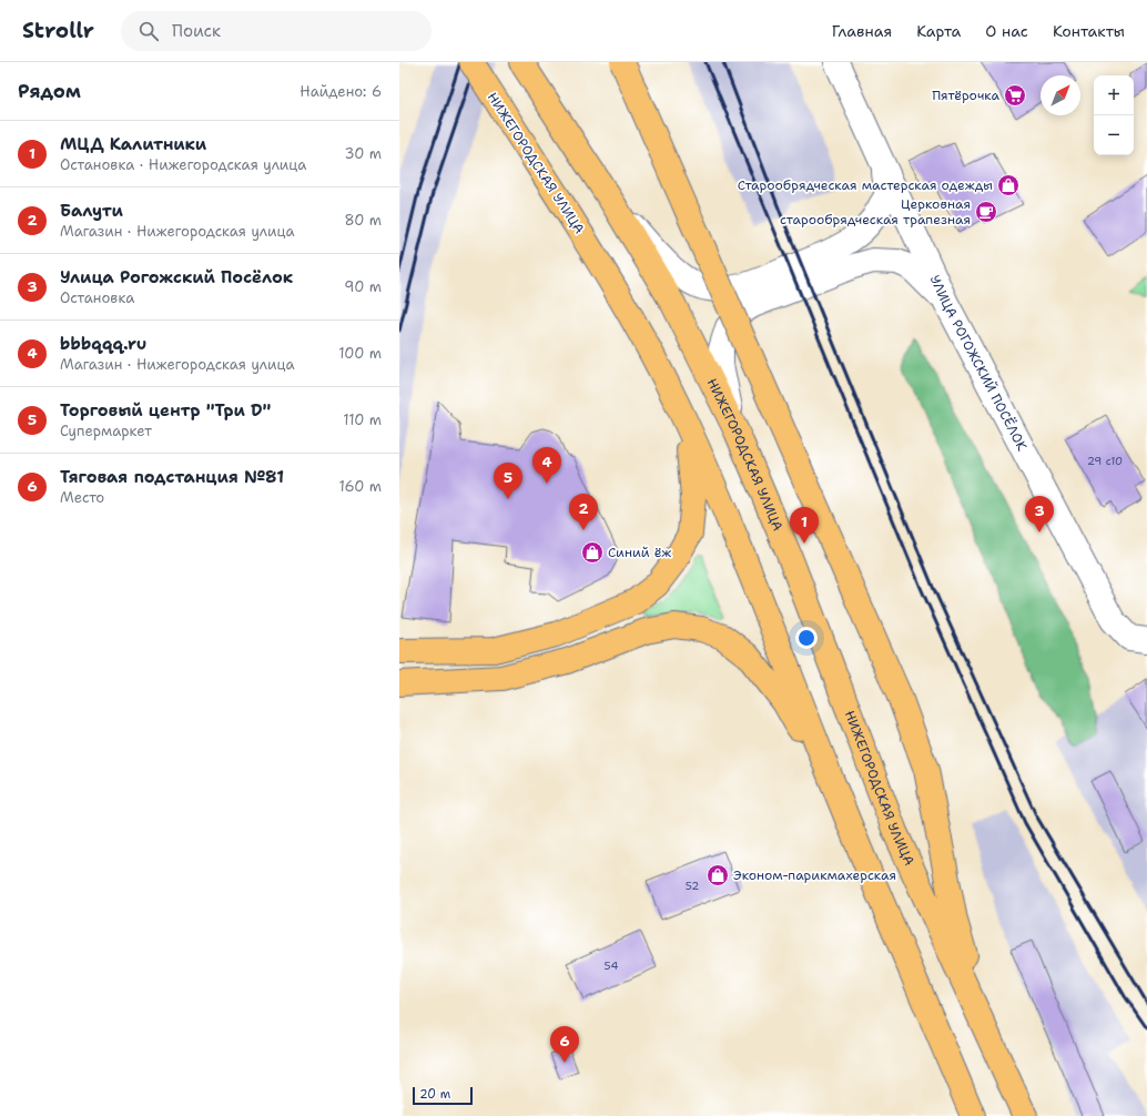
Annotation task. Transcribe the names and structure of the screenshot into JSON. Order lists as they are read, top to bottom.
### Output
{
  "streets": {
    "main road": ["НИЖЕГОРОДСКАЯ УЛИЦА"],
    "street": ["УЛИЦА РОГОЖСКИЙ ПОСЁЛОК"]
  },
  "places": {
    "supermarket": ["Пятёрочка"],
    "shop": ["Старообрядческая мастерская одежды", "Синий ёж", "Эконом-парикмахерская"],
    "cafe": ["Церковная старообрядческая трапезная"]
  },
  "house_numbers": ["29 с10", "52", "54"],
  "scale_bar": "20 m",
  "north": "top right",
  "page": {
    "header": "Strollr",
    "search": "Поиск",
    "nav": [
      "Главная",
      "Карта",
      "О нас",
      "Контакты"
    ],
    "heading": ["Рядом", "Найдено: 6"],
    "map_buttons": ["+", "−"],
    "list": [
      {
        "mark": "1",
        "name": "МЦД Калитники",
        "note": "Остановка · Нижегородская улица",
        "value": "30 m"
      },
      {
        "mark": "2",
        "name": "Балути",
        "note": "Магазин · Нижегородская улица",
        "value": "80 m"
      },
      {
        "mark": "3",
        "name": "Улица Рогожский Посёлок",
        "note": "Остановка",
        "value": "90 m"
      },
      {
        "mark": "4",
        "name": "bbbqqq.ru",
        "note": "Магазин · Нижегородская улица",
        "value": "100 m"
      },
      {
        "mark": "5",
        "name": "Торговый центр \"Три D\"",
        "note": "Супермаркет",
        "value": "110 m"
      },
      {
        "mark": "6",
        "name": "Тяговая подстанция №81",
        "note": "Место",
        "value": "160 m"
      }
    ],
    "pins": [
      "4",
      "5",
      "2",
      "3",
      "1",
      "6"
    ],
    "scale": "20 m"
  }
}
